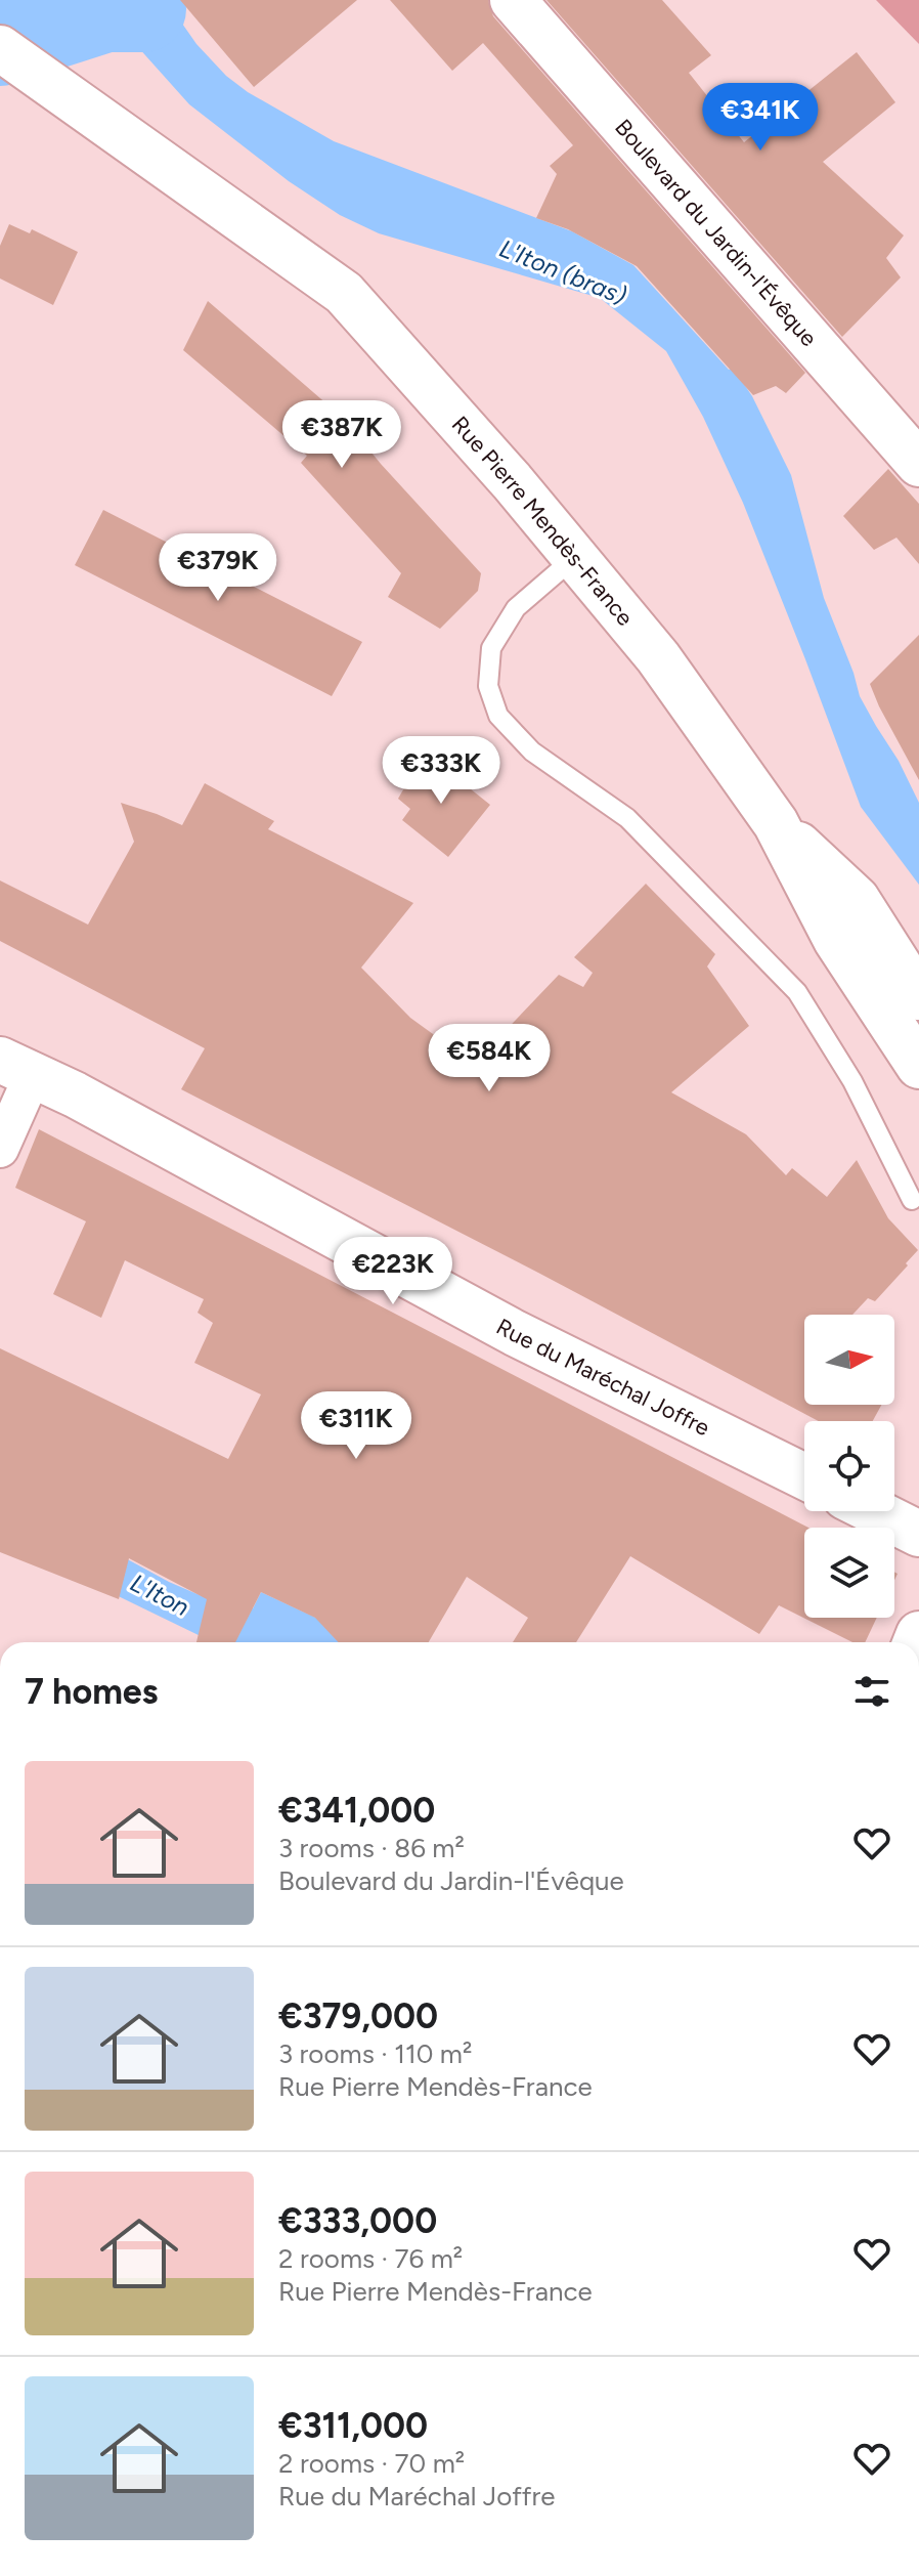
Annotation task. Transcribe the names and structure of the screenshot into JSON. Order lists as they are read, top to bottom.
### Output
{
  "streets": {
    "main road": ["Boulevard du Jardin-l'Évêque", "Rue Pierre Mendès-France", "Rue du Maréchal Joffre"]
  },
  "water": ["L'Iton (bras)", "L'Iton"],
  "north": "right",
  "page": {
    "price": [
      "€341K",
      "€387K",
      "€379K",
      "€333K",
      "€584K",
      "€223K",
      "€311K"
    ],
    "heading": "7 homes",
    "list": [
      {
        "name": "€341,000",
        "note": "3 rooms · 86 m² · Boulevard du Jardin-l'Évêque"
      },
      {
        "name": "€379,000",
        "note": "3 rooms · 110 m² · Rue Pierre Mendès-France"
      },
      {
        "name": "€333,000",
        "note": "2 rooms · 76 m² · Rue Pierre Mendès-France"
      },
      {
        "name": "€311,000",
        "note": "2 rooms · 70 m² · Rue du Maréchal Joffre"
      }
    ]
  }
}
